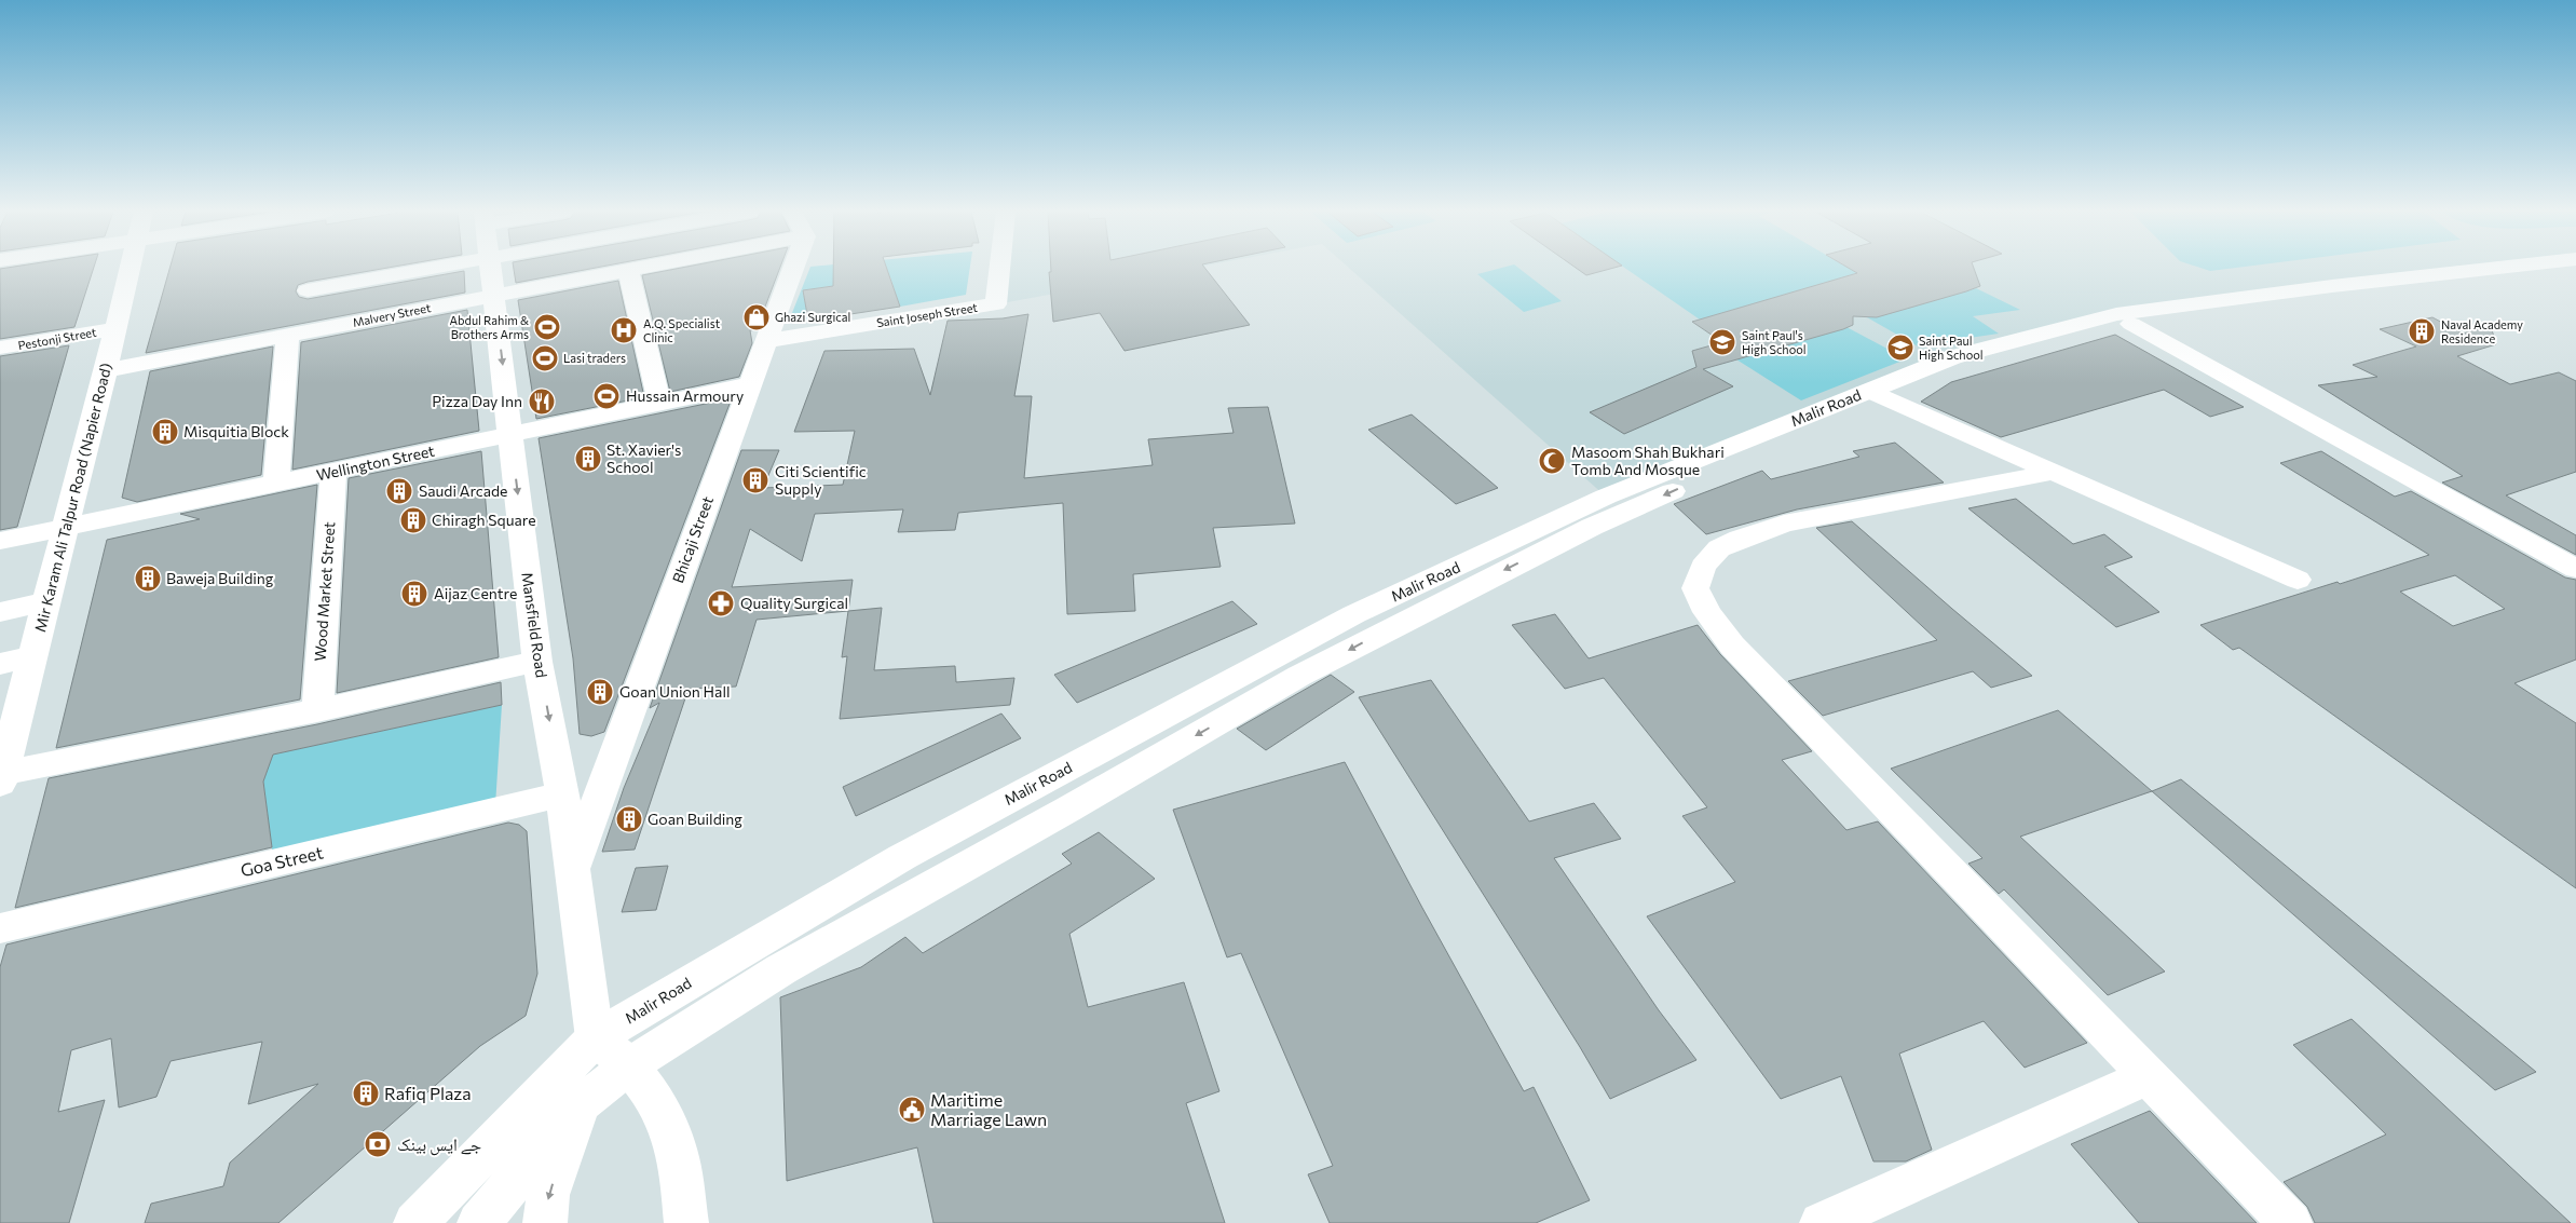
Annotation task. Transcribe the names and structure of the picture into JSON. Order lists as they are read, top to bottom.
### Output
{
  "streets": {
    "street": [
      "Malvery Street",
      "Saint Joseph Street",
      "Pestonji Street",
      "Malir Road",
      "Wellington Street",
      "Mir Karam Ali Talpur Road (Napier Road)",
      "Bhicaji Street",
      "Wood Market Street",
      "Mansfield Road",
      "Goa Street"
    ]
  },
  "crossings": [
    ["Malvery Street", "Mir Karam Ali Talpur Road (Napier Road)"],
    ["Malvery Street", "Mansfield Road"],
    ["Saint Joseph Street", "Bhicaji Street"],
    ["Pestonji Street", "Mir Karam Ali Talpur Road (Napier Road)"],
    ["Malir Road", "Mansfield Road"],
    ["Wellington Street", "Mir Karam Ali Talpur Road (Napier Road)"],
    ["Wellington Street", "Bhicaji Street"],
    ["Wellington Street", "Wood Market Street"],
    ["Wellington Street", "Mansfield Road"],
    ["Bhicaji Street", "Mansfield Road"],
    ["Mansfield Road", "Goa Street"]
  ],
  "places": {
    "shop": ["Ghazi Surgical"],
    "sports": ["Abdul Rahim & Brothers Arms", "Lasi traders", "Hussain Armoury"],
    "hospital": ["A.Q. Specialist Clinic"],
    "building": [
      "Naval Academy Residence",
      "Misquitia Block",
      "St. Xavier's School",
      "Citi Scientific Supply",
      "Saudi Arcade",
      "Chiragh Square",
      "Baweja Building",
      "Aijaz Centre",
      "Goan Union Hall",
      "Goan Building",
      "Rafiq Plaza"
    ],
    "school or university": ["Saint Paul's High School", "Saint Paul High School"],
    "restaurant": ["Pizza Day Inn"],
    "mosque": ["Masoom Shah Bukhari Tomb And Mosque"],
    "pharmacy": ["Quality Surgical"],
    "public building": ["Maritime Marriage Lawn"],
    "bank": ["جے ایس بینک"]
  }
}
